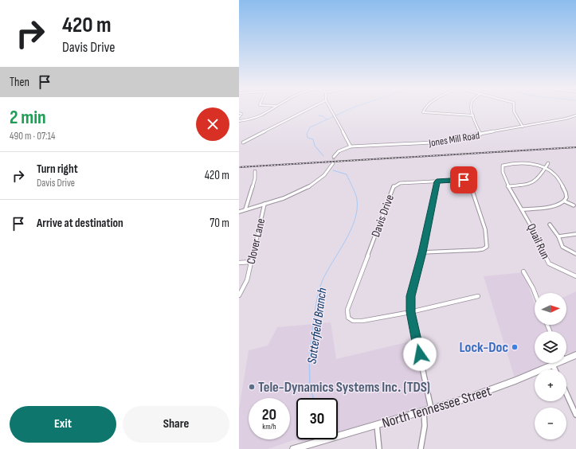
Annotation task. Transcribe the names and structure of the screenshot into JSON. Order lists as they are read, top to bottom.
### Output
{
  "streets": {
    "main road": ["North Tennessee Street"],
    "street": [
      "Jones Mill Road",
      "Davis Drive",
      "Clover Lane",
      "Quail Run"
    ]
  },
  "water": ["Satterfield Branch"],
  "places": ["Lock-Doc", "Tele-Dynamics Systems Inc. (TDS)"],
  "north": "right",
  "page": {
    "turn": ["420 m", "Davis Drive"],
    "then": "Then",
    "heading": ["2 min", "490 m · 07:14"],
    "list": [
      {
        "name": "Turn right",
        "note": "Davis Drive",
        "value": "420 m"
      },
      {
        "name": "Arrive at destination",
        "value": "70 m"
      }
    ],
    "map_buttons": ["+", "−"],
    "speed": "20 km/h",
    "limit": "30",
    "buttons": ["Exit", "Share"]
  }
}
